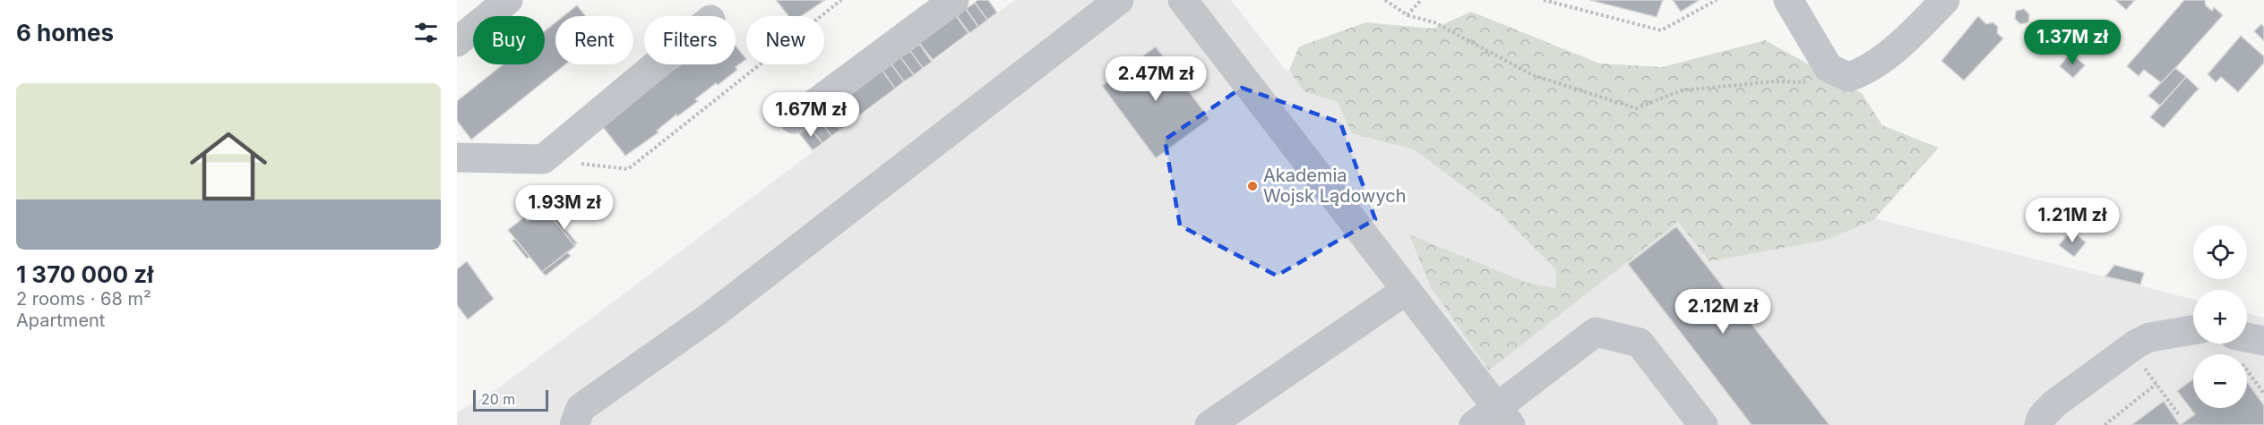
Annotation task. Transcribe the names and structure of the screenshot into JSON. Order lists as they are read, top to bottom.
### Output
{
  "places": ["Akademia Wojsk Lądowych"],
  "scale_bar": "20 m",
  "page": {
    "heading": "6 homes",
    "chip": [
      "Buy",
      "Rent",
      "Filters",
      "New"
    ],
    "price": [
      "1.37M zł",
      "2.47M zł",
      "1.67M zł",
      "1.93M zł",
      "1.21M zł",
      "2.12M zł"
    ],
    "list": [
      {
        "name": "1 370 000 zł",
        "note": "2 rooms · 68 m² · Apartment"
      }
    ],
    "map_buttons": ["+", "−"],
    "scale": "20 m"
  }
}
